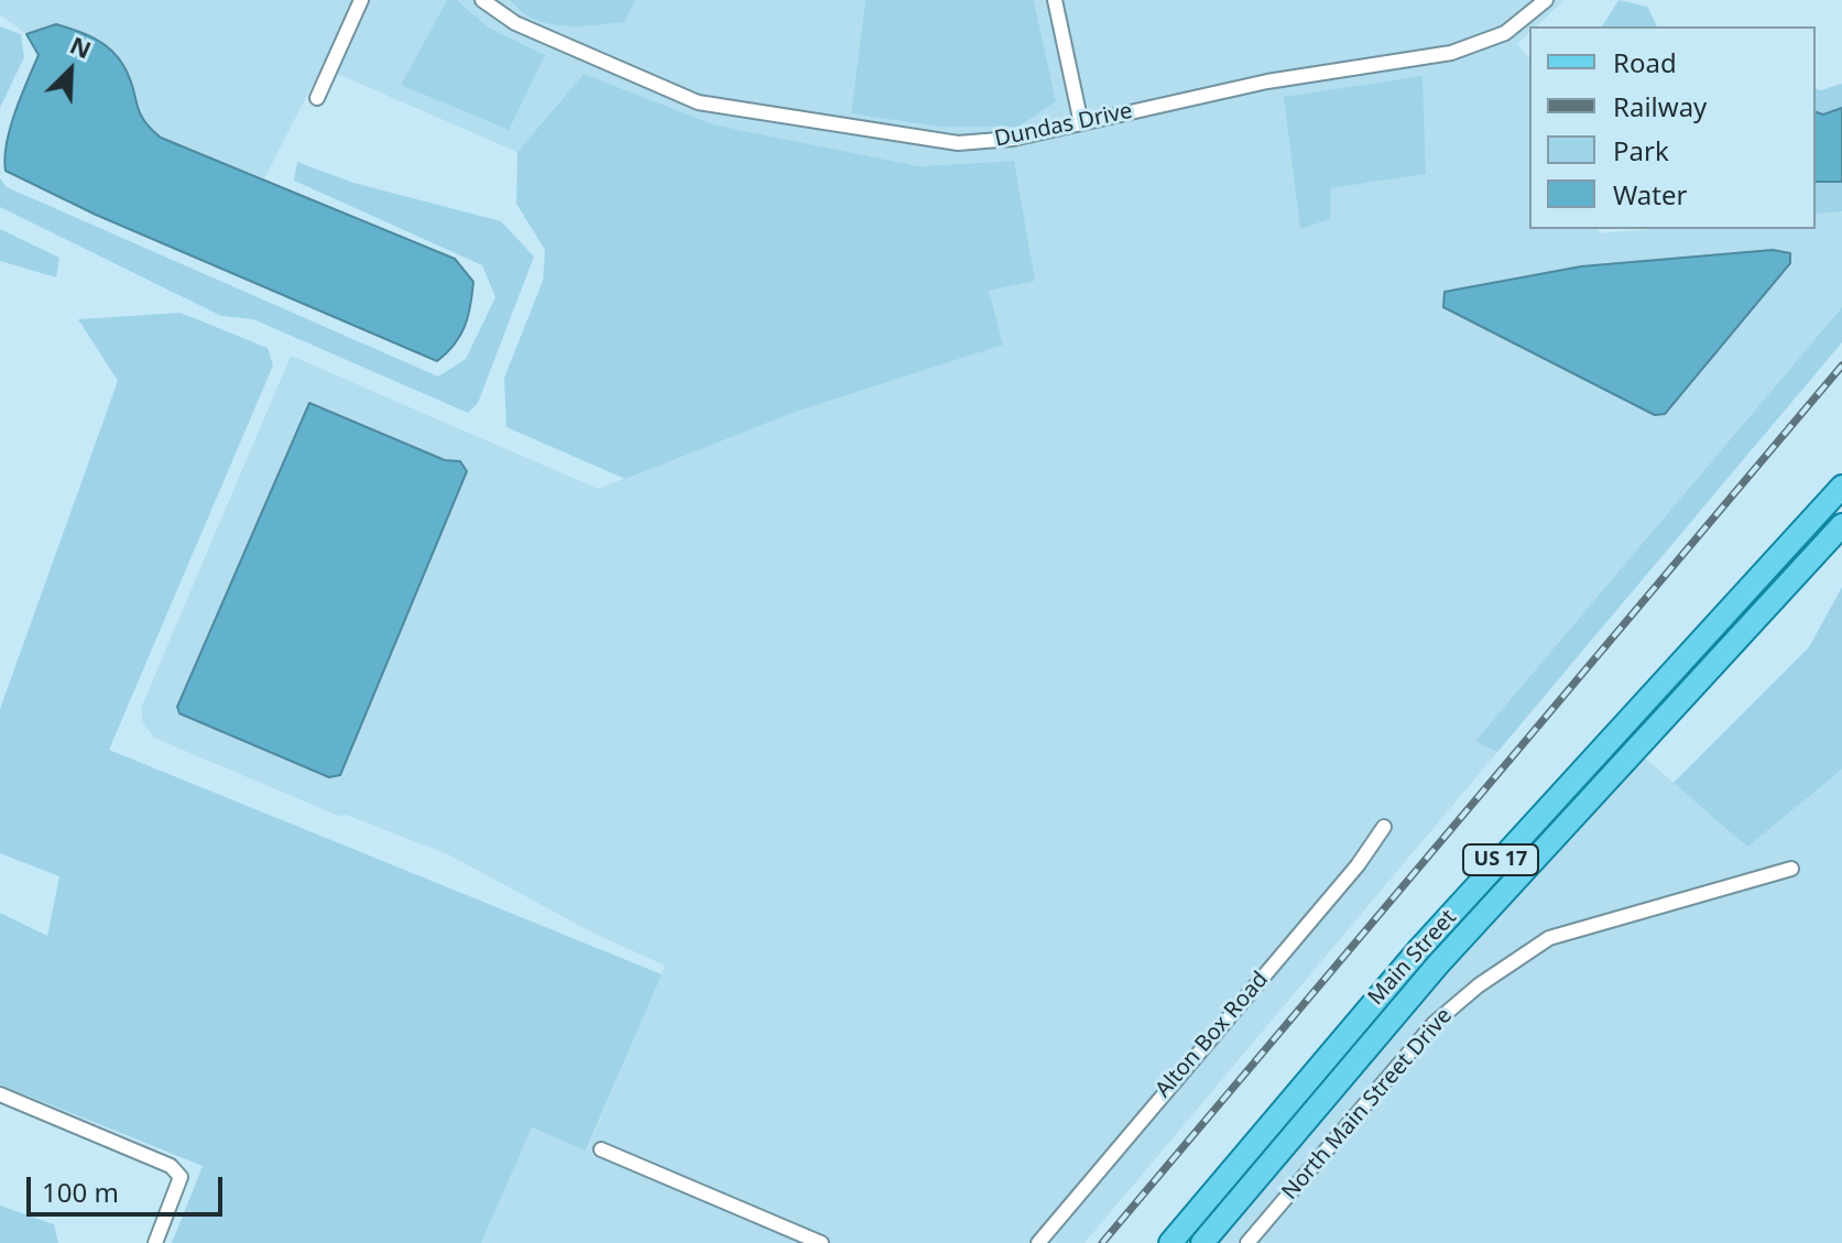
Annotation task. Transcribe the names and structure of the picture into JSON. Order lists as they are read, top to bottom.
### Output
{
  "streets": {
    "main road": ["US 17", "Main Street"],
    "street": ["Dundas Drive", "Alton Box Road", "North Main Street Drive"]
  },
  "legend": [
    "Road",
    "Railway",
    "Park",
    "Water"
  ],
  "scale_bar": "100 m",
  "north": "top right"
}
